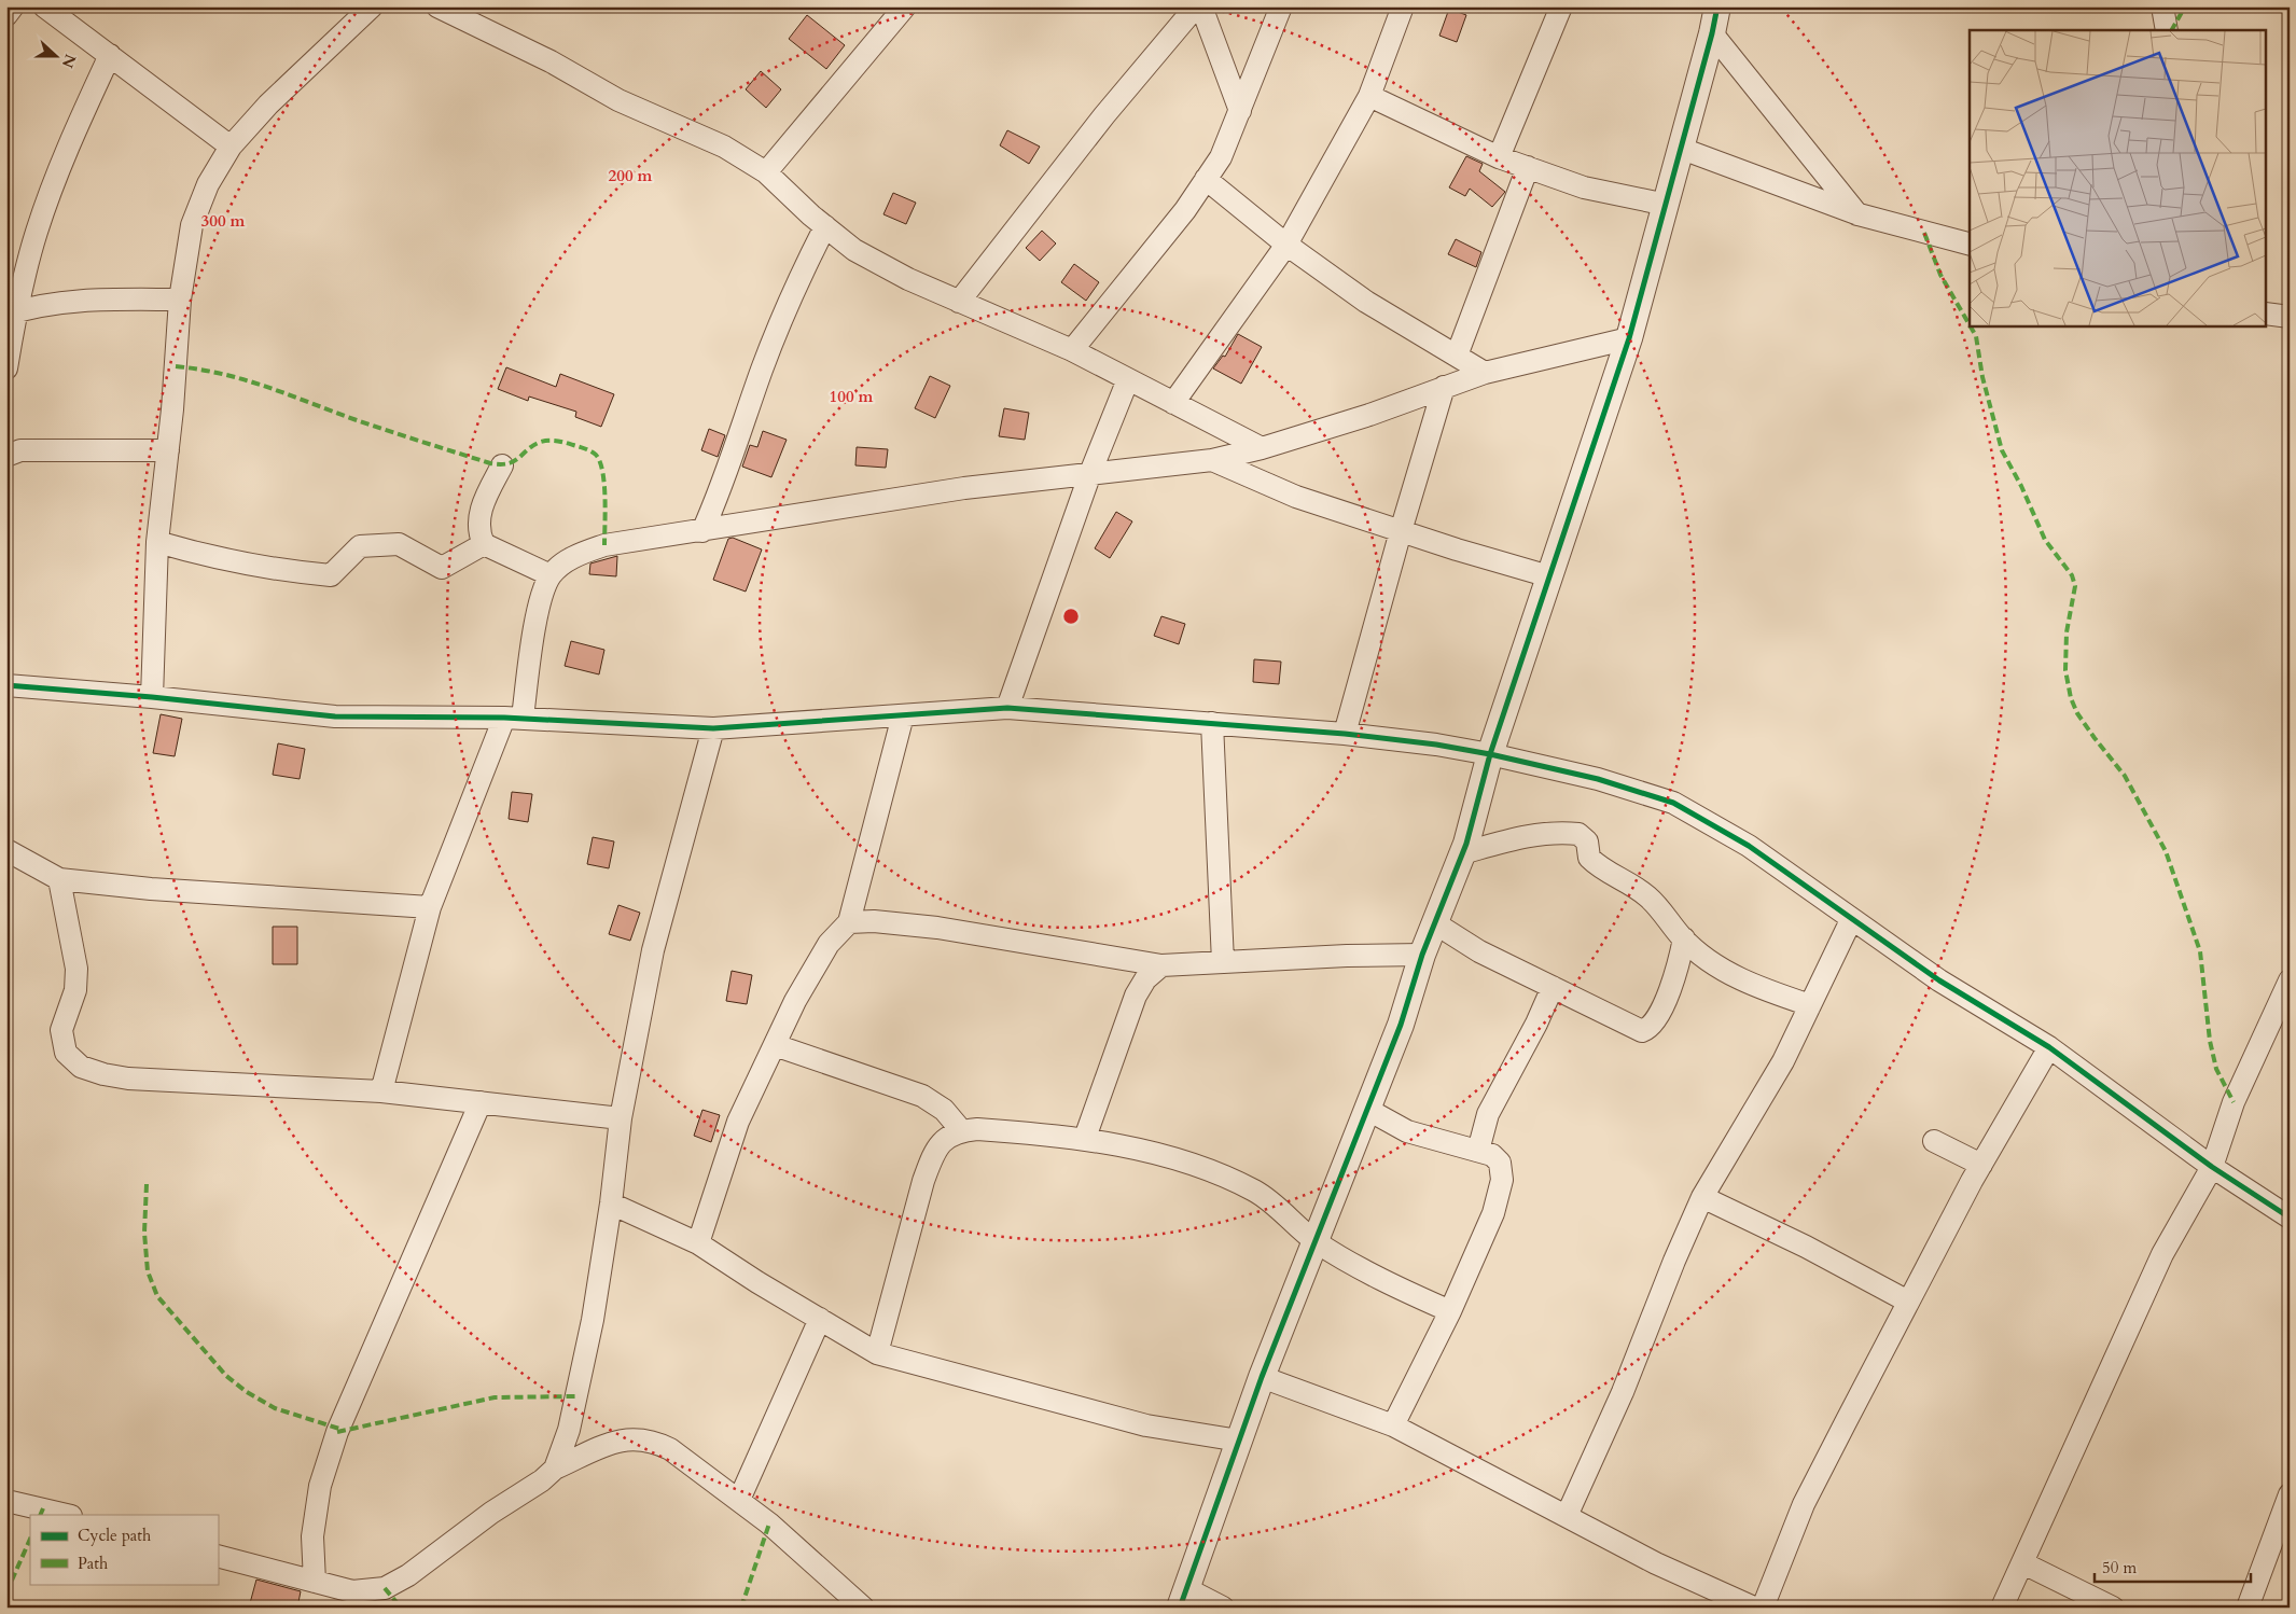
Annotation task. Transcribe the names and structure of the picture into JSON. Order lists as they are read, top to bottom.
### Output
{
  "legend": ["Cycle path", "Path"],
  "scale_bar": "50 m",
  "north": "right",
  "rings": ["200 m", "300 m", "100 m"]
}
